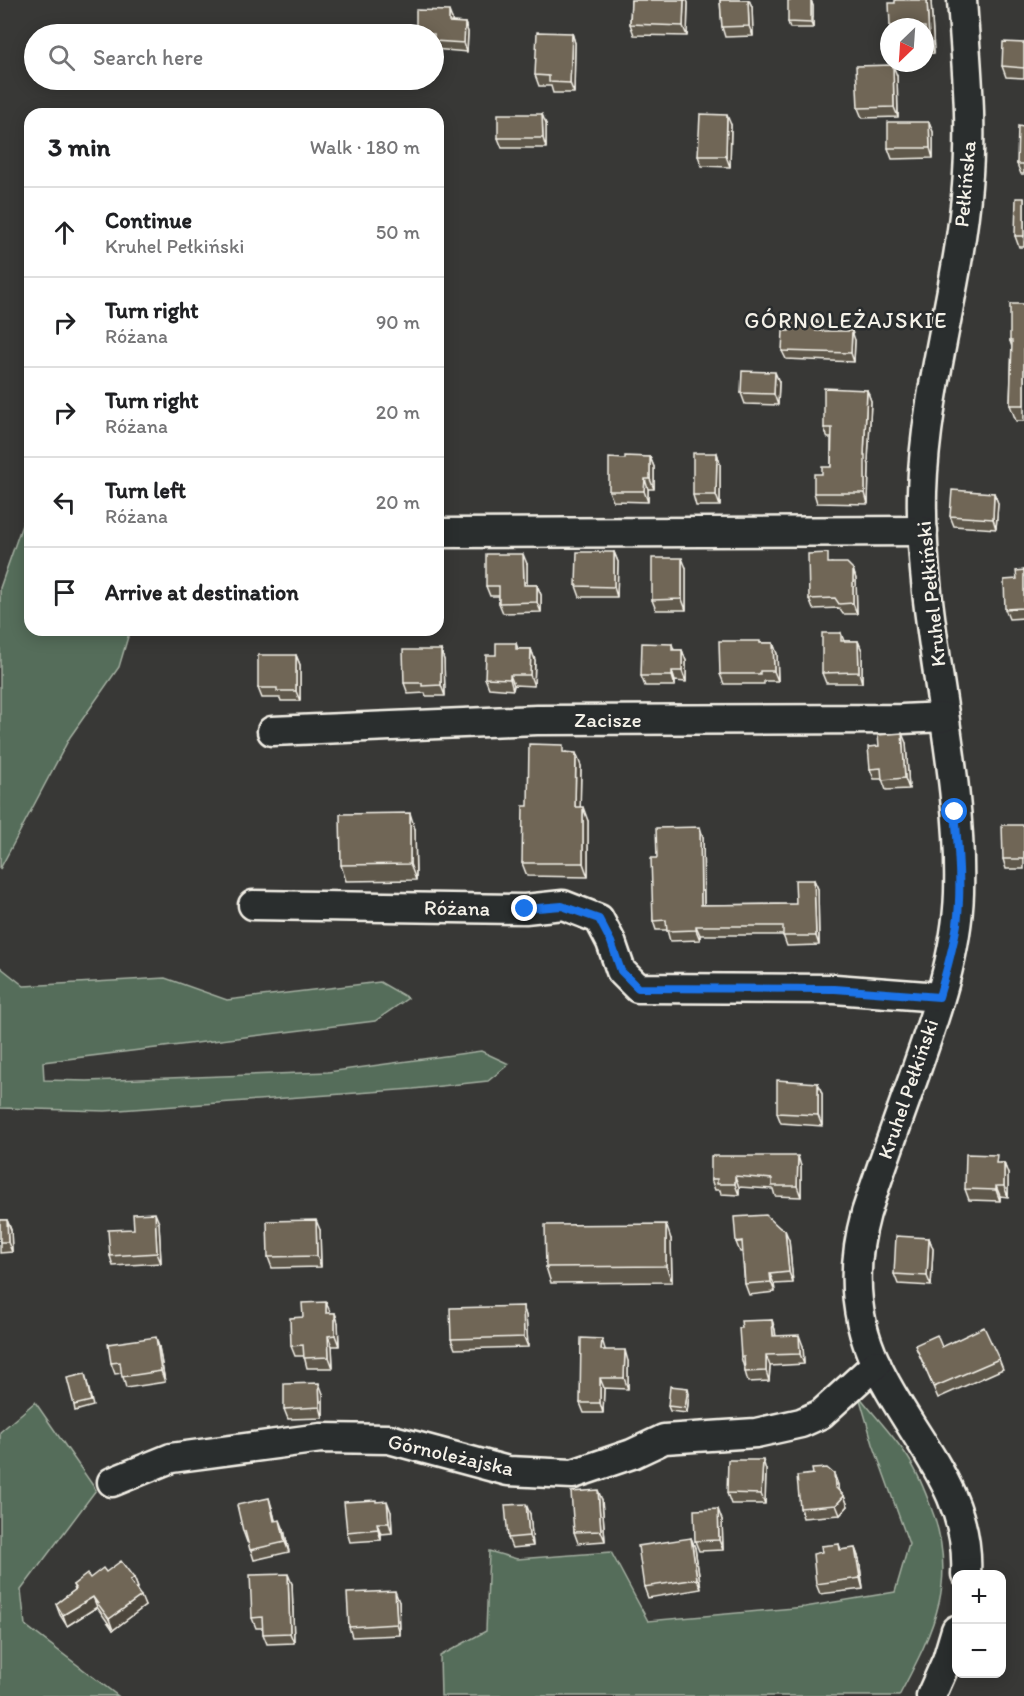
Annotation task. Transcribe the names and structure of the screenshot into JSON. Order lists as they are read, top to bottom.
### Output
{
  "streets": {
    "street": [
      "Pełkińska",
      "Kruhel Pełkiński",
      "Zacisze",
      "Różana",
      "Górnoleżajska"
    ]
  },
  "crossings": [
    ["Pełkińska", "Kruhel Pełkiński"],
    ["Kruhel Pełkiński", "Zacisze"],
    ["Kruhel Pełkiński", "Różana"],
    ["Kruhel Pełkiński", "Górnoleżajska"]
  ],
  "districts": ["GÓRNOLEŻAJSKIE"],
  "north": "bottom left",
  "page": {
    "search": "Search here",
    "heading": ["3 min", "Walk · 180 m"],
    "list": [
      ["Continue", "Kruhel Pełkiński", "50 m"],
      ["Turn right", "Różana", "90 m"],
      ["Turn right", "Różana", "20 m"],
      ["Turn left", "Różana", "20 m"],
      "Arrive at destination"
    ],
    "map_buttons": ["+", "−"]
  }
}
